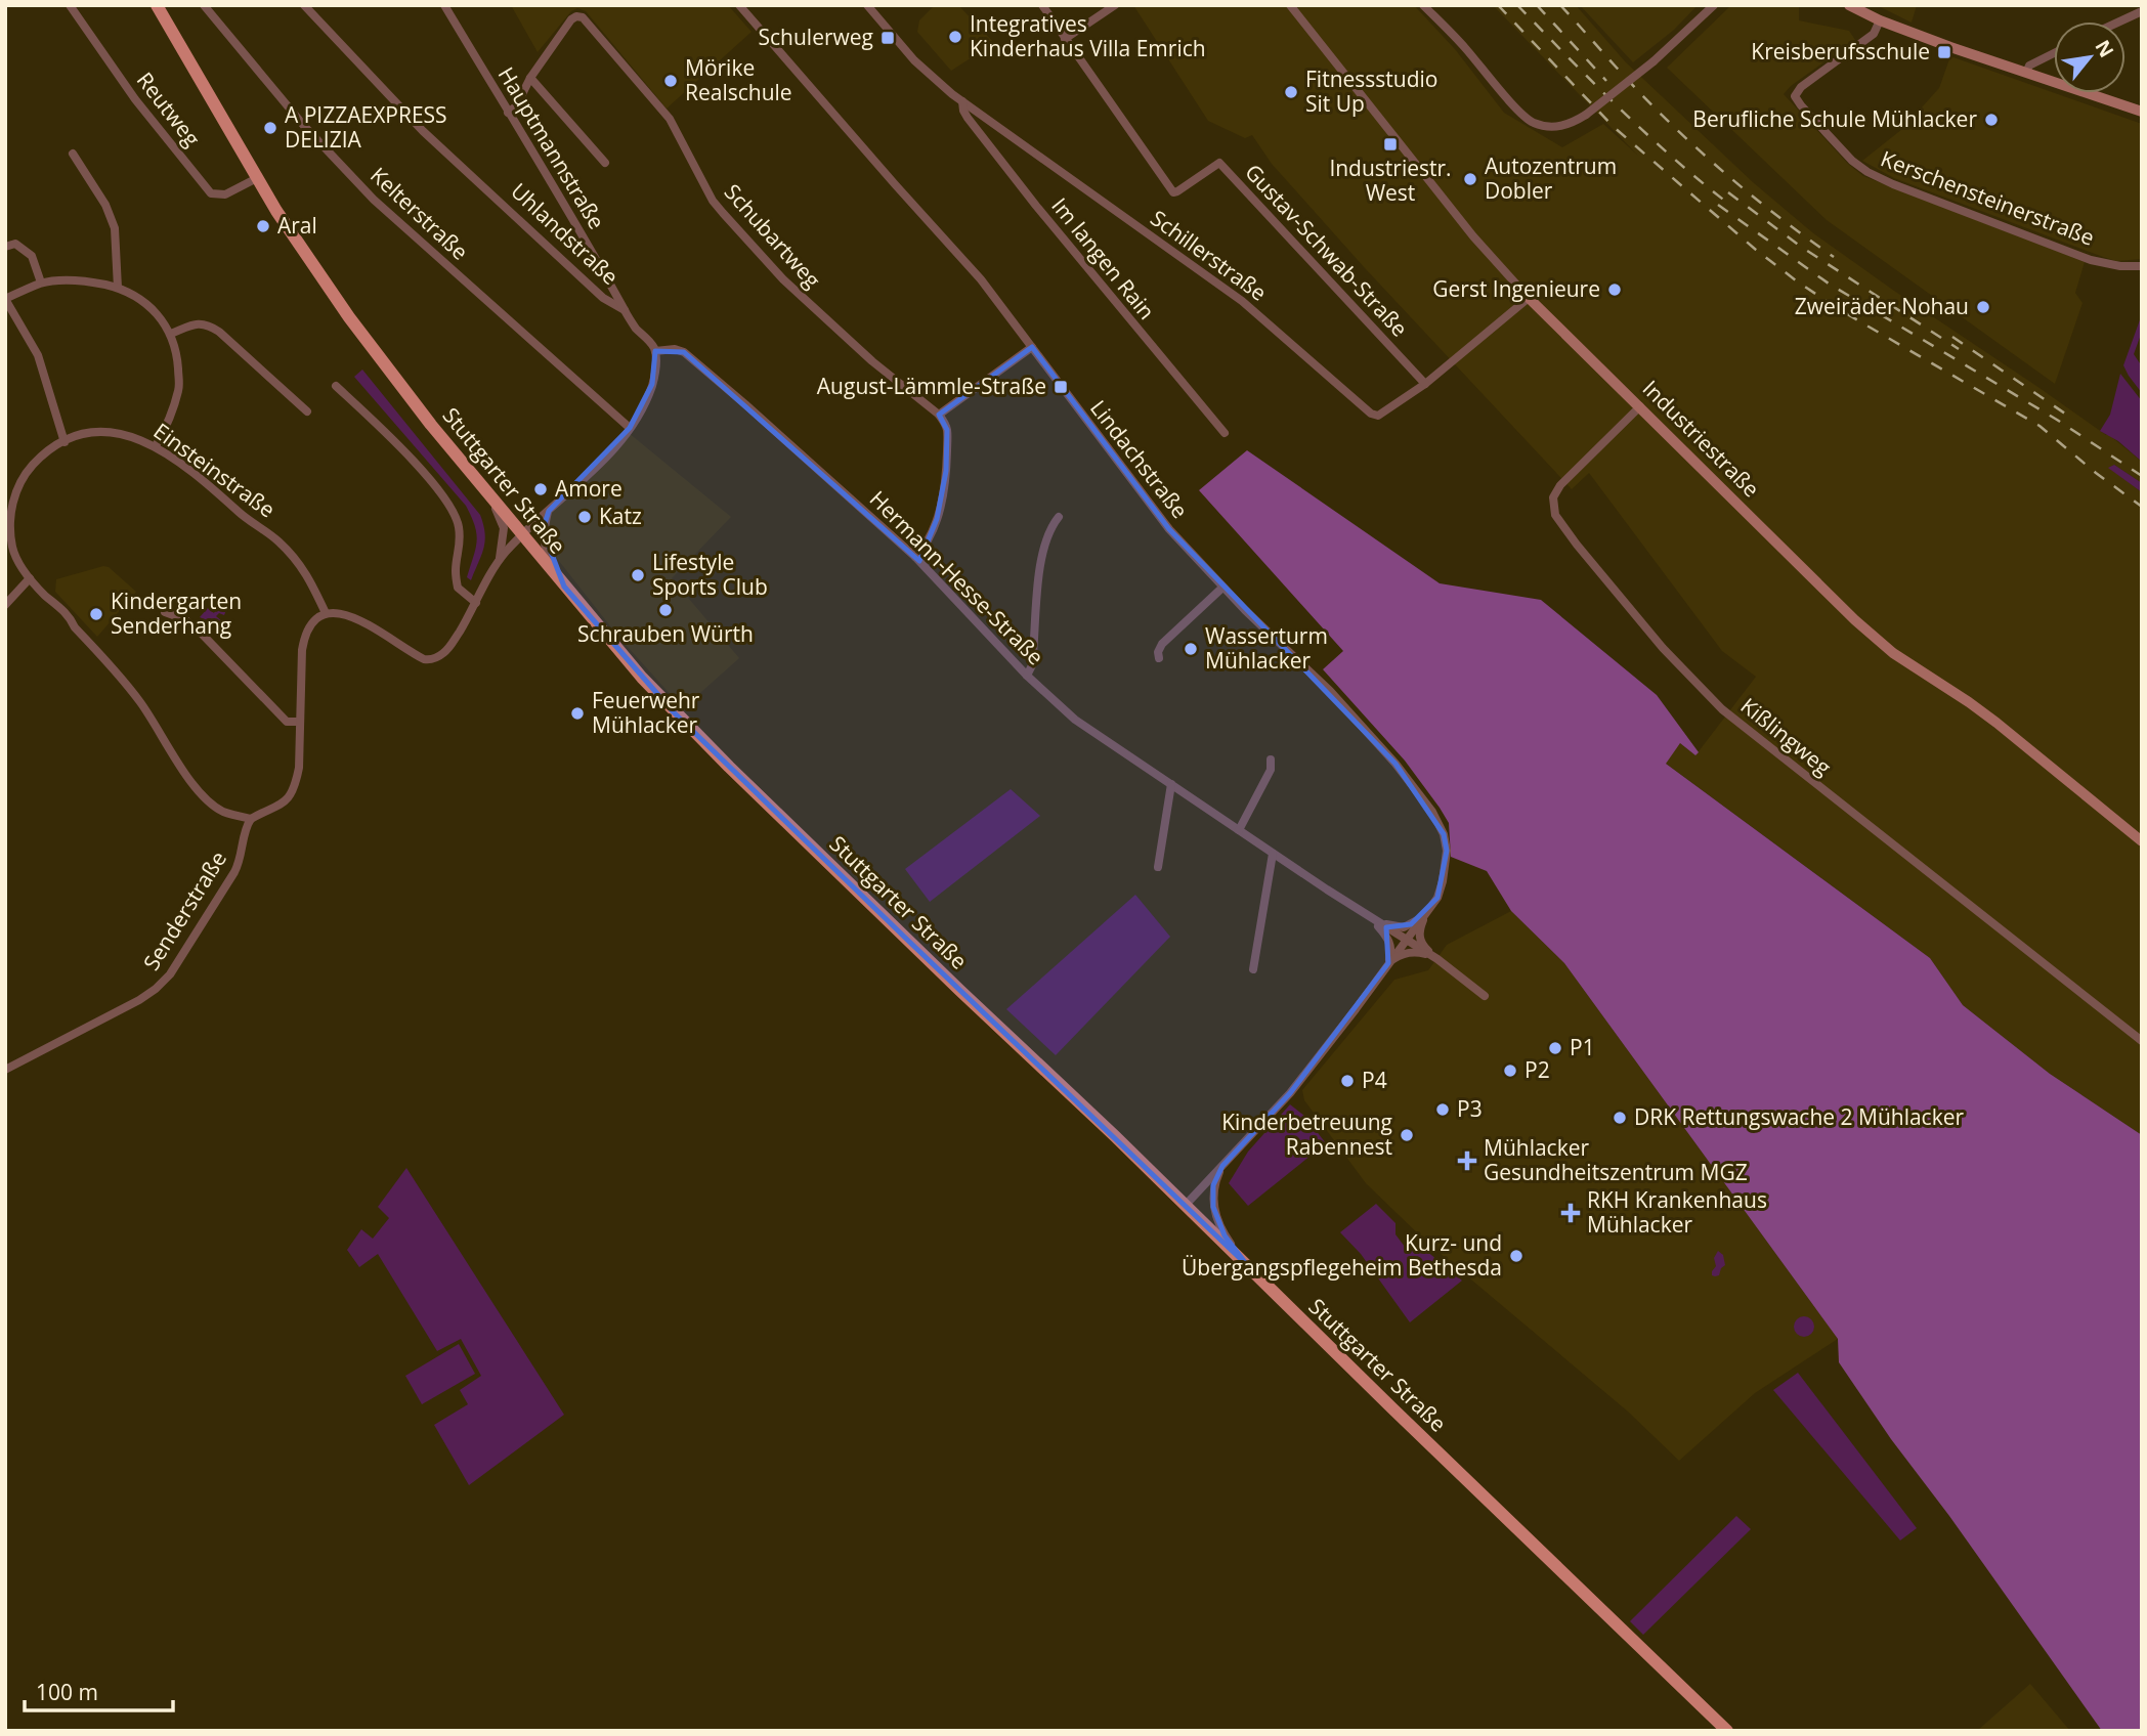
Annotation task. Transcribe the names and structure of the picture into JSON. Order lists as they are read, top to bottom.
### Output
{
  "streets": {
    "main road": ["Stuttgarter Straße"],
    "street": [
      "Reutweg",
      "Hauptmannstraße",
      "Kerschensteinerstraße",
      "Kelterstraße",
      "Uhlandstraße",
      "Schubartweg",
      "Gustav-Schwab-Straße",
      "Schillerstraße",
      "Im langen Rain",
      "Industriestraße",
      "Lindachstraße",
      "Einsteinstraße",
      "Hermann-Hesse-Straße",
      "Kißlingweg",
      "Senderstraße"
    ]
  },
  "crossings": [
    ["Reutweg", "Stuttgarter Straße"],
    ["Hauptmannstraße", "Uhlandstraße"],
    ["Hauptmannstraße", "Schubartweg"],
    ["Uhlandstraße", "Hermann-Hesse-Straße"],
    ["Gustav-Schwab-Straße", "Schillerstraße"],
    ["Schillerstraße", "Im langen Rain"],
    ["Schillerstraße", "Industriestraße"],
    ["Industriestraße", "Kißlingweg"],
    ["Lindachstraße", "Hermann-Hesse-Straße"],
    ["Einsteinstraße", "Senderstraße"]
  ],
  "places": {
    "other": [
      "Integratives Kinderhaus Villa Emrich",
      "Mörike Realschule",
      "Fitnessstudio Sit Up",
      "Berufliche Schule Mühlacker",
      "A PIZZAEXPRESS DELIZIA",
      "Autozentrum Dobler",
      "Aral",
      "Gerst Ingenieure",
      "Zweiräder Nohau",
      "Amore",
      "Katz",
      "Lifestyle Sports Club",
      "Schrauben Würth",
      "Kindergarten Senderhang",
      "Wasserturm Mühlacker",
      "Feuerwehr Mühlacker",
      "P1",
      "P2",
      "P4",
      "P3",
      "DRK Rettungswache 2 Mühlacker",
      "Kinderbetreuung Rabennest",
      "Kurz- und Übergangspflegeheim Bethesda"
    ],
    "transit": [
      "Schulerweg",
      "Kreisberufsschule",
      "Industriestr. West",
      "August-Lämmle-Straße"
    ],
    "health": ["Mühlacker Gesundheitszentrum MGZ", "RKH Krankenhaus Mühlacker"]
  },
  "scale_bar": "100 m",
  "north": "top right"
}
